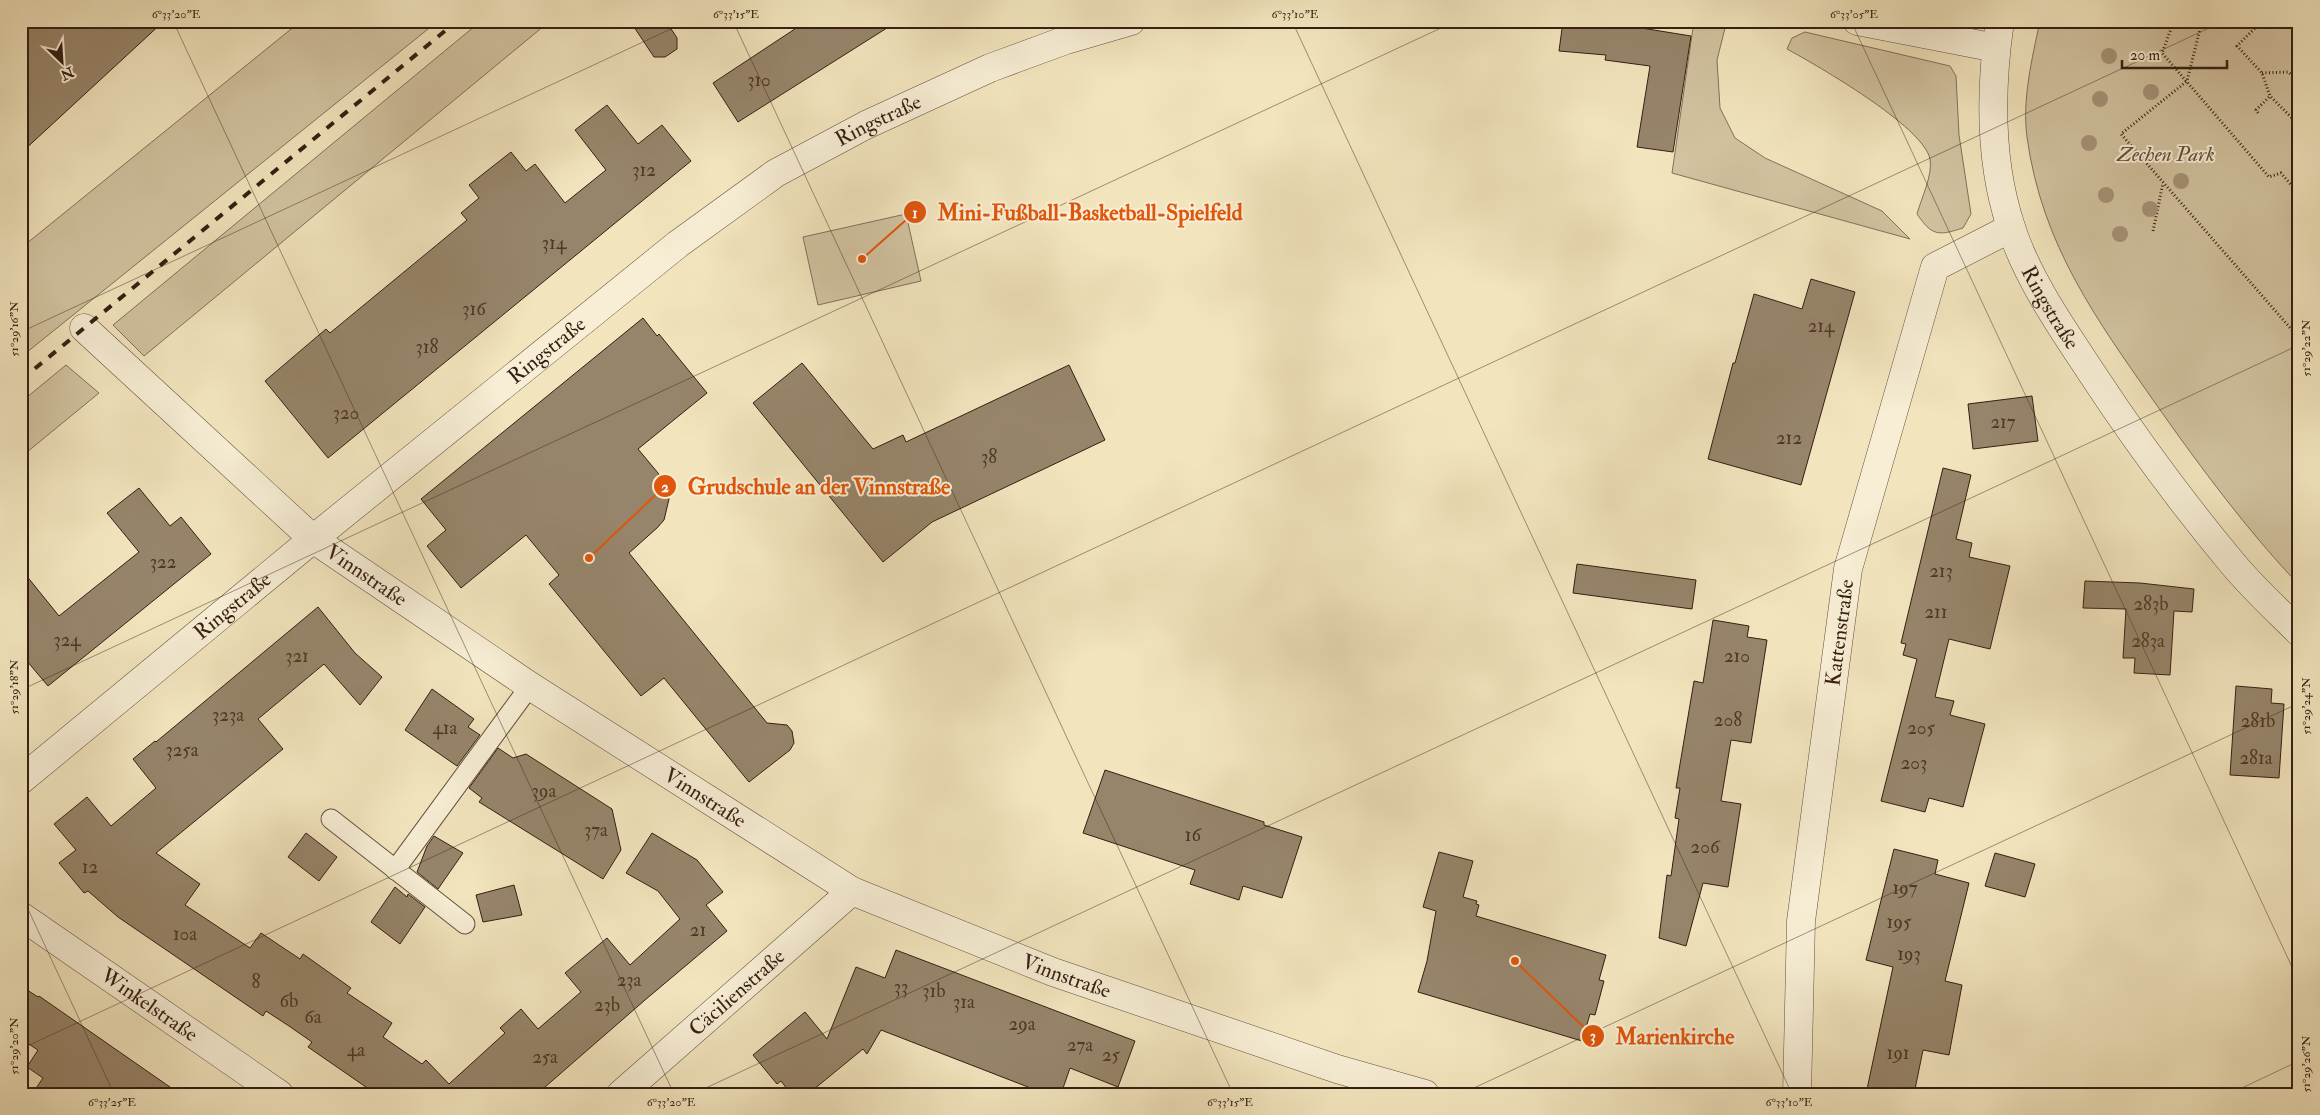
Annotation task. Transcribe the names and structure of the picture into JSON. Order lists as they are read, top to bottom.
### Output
{
  "streets": {
    "street": [
      "Ringstraße",
      "Vinnstraße",
      "Kattenstraße",
      "Cäcilienstraße",
      "Winkelstraße"
    ]
  },
  "crossings": [
    ["Ringstraße", "Vinnstraße"],
    ["Ringstraße", "Kattenstraße"],
    ["Vinnstraße", "Cäcilienstraße"]
  ],
  "parks": ["Zechen Park"],
  "places": ["Mini-Fußball-Basketball-Spielfeld", "Grudschule an der Vinnstraße", "Marienkirche"],
  "house_numbers": [
    "310",
    "312",
    "314",
    "316",
    "214",
    "318",
    "320",
    "217",
    "212",
    "38",
    "322",
    "213",
    "283b",
    "211",
    "324",
    "283a",
    "321",
    "210",
    "323a",
    "208",
    "281b",
    "41a",
    "205",
    "325a",
    "281a",
    "203",
    "39a",
    "37a",
    "16",
    "206",
    "12",
    "197",
    "195",
    "21",
    "10a",
    "193",
    "23a",
    "8",
    "33",
    "31b",
    "6b",
    "31a",
    "23b",
    "6a",
    "29a",
    "27a",
    "4a",
    "191",
    "25",
    "25a"
  ],
  "scale_bar": "20 m",
  "north": "bottom right",
  "coordinates": [
    "6°33'20\"E",
    "6°33'15\"E",
    "6°33'10\"E",
    "6°33'05\"E",
    "51°29'16\"N",
    "51°29'22\"N",
    "51°29'18\"N",
    "51°29'24\"N",
    "51°29'20\"N",
    "51°29'26\"N",
    "6°33'25\"E"
  ]
}
